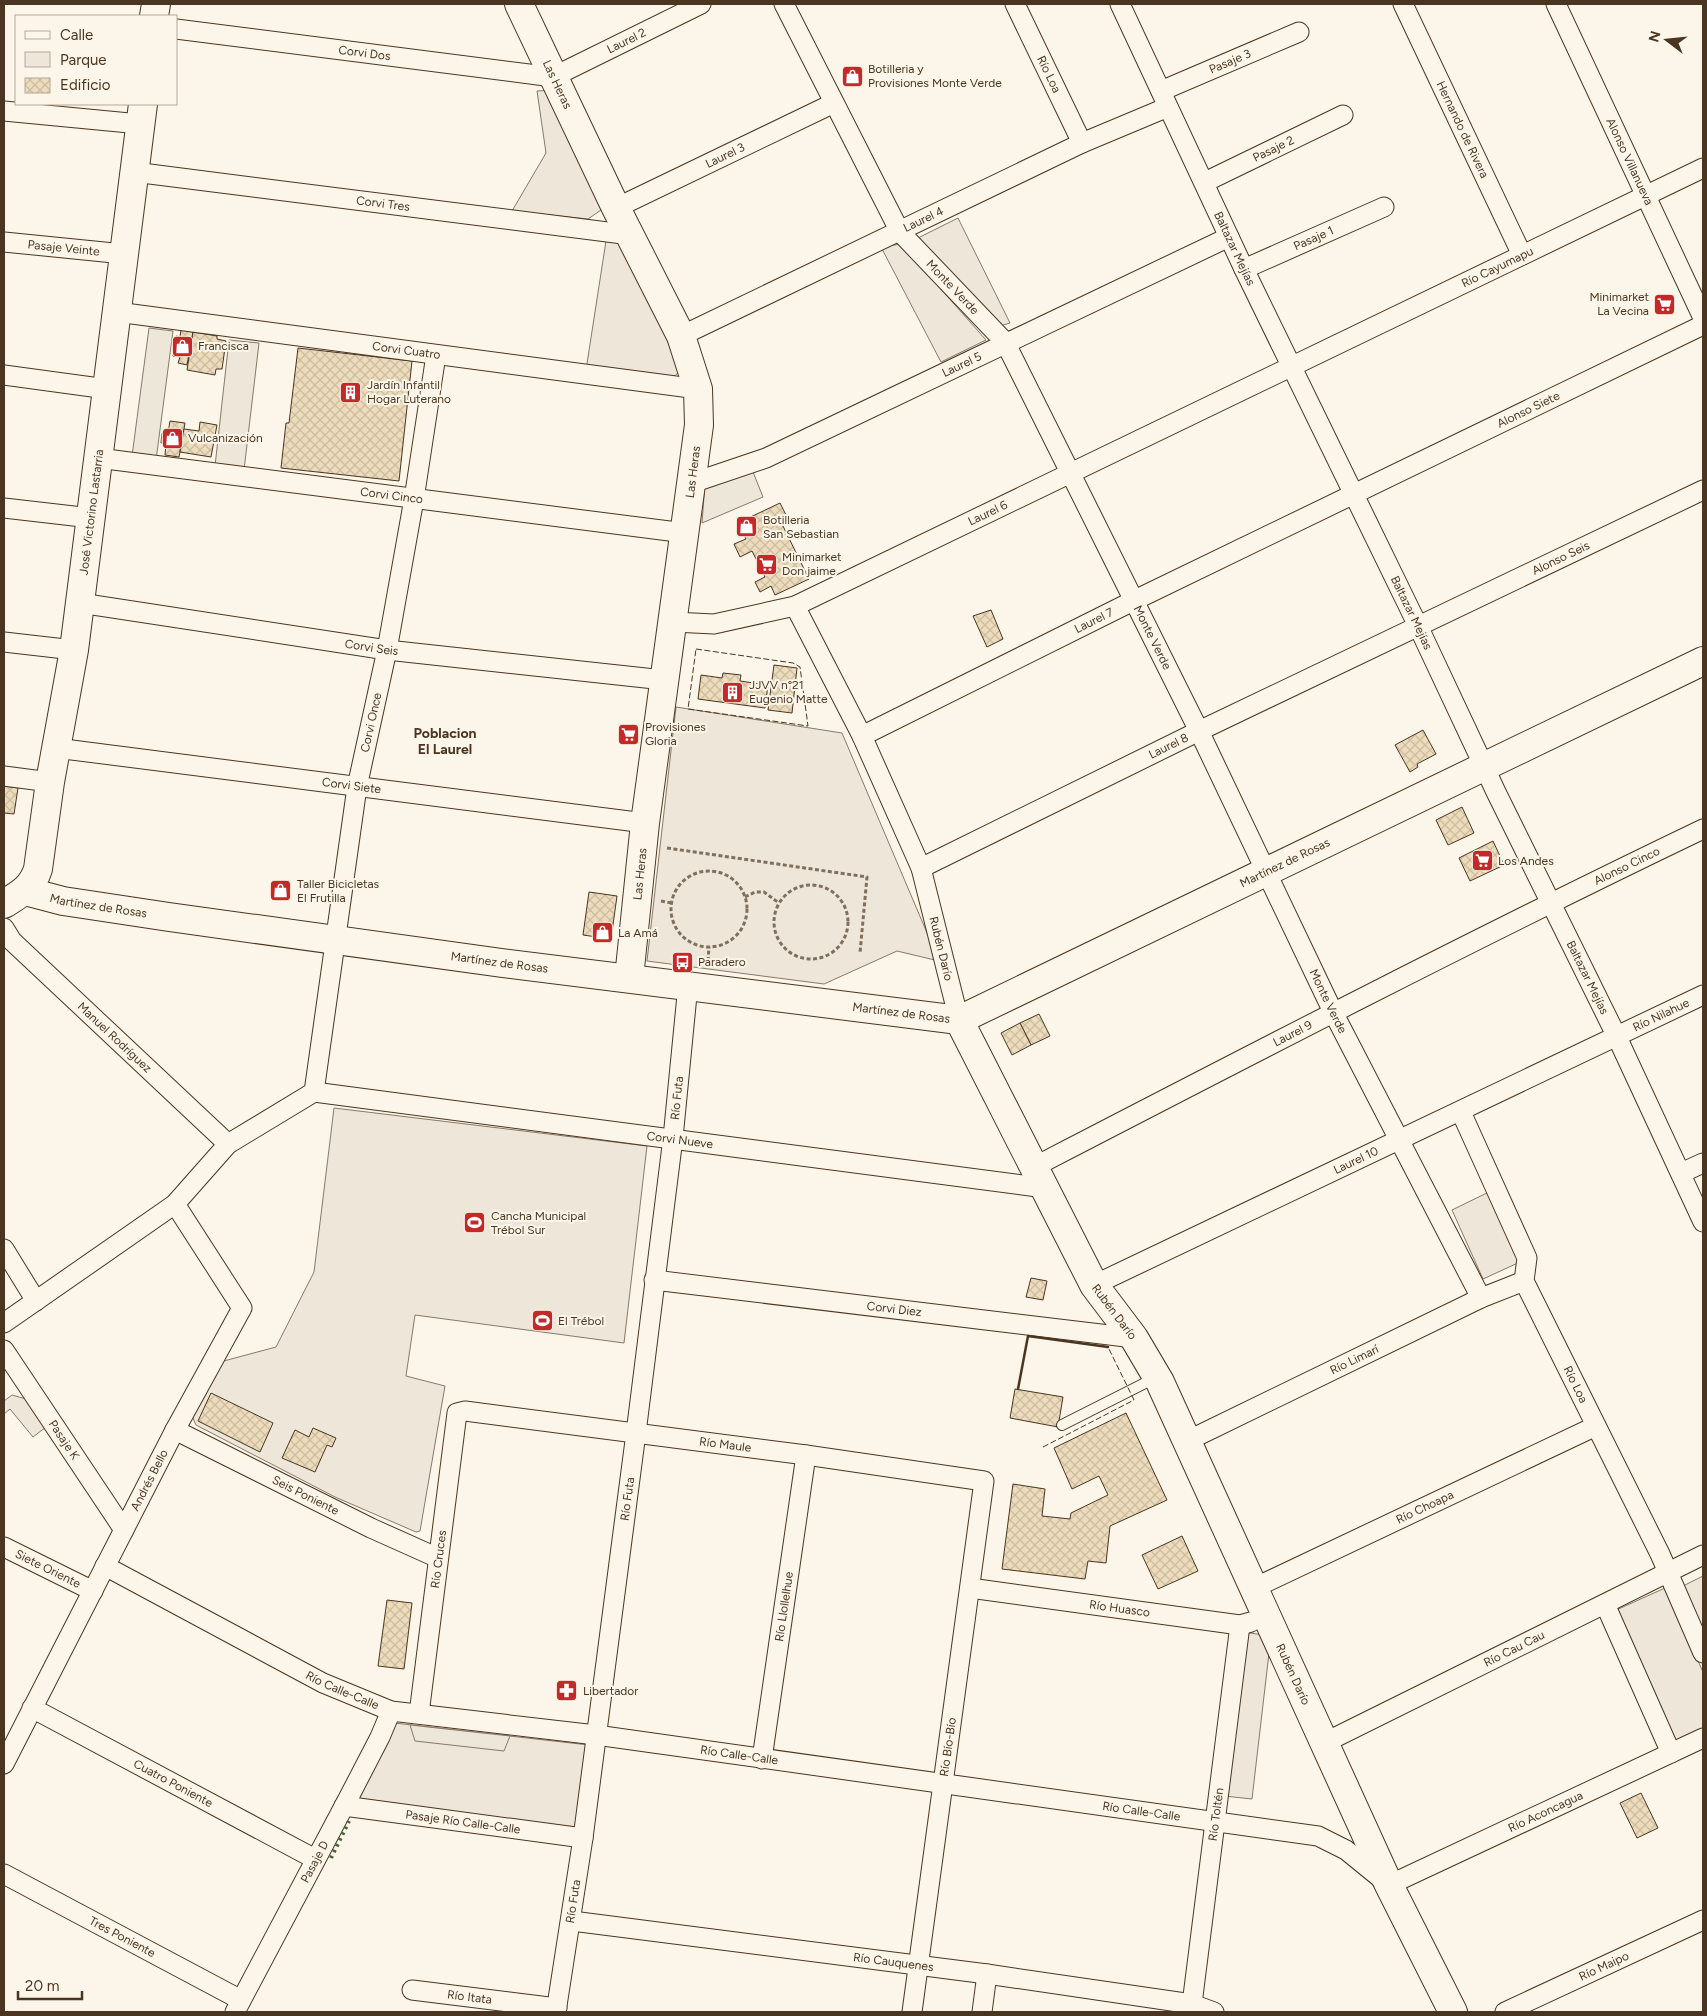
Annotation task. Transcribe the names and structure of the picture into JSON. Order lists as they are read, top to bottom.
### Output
{
  "streets": {
    "street": [
      "Laurel 2",
      "Corvi Dos",
      "Pasaje 3",
      "Río Loa",
      "Las Heras",
      "Hernando de Rivera",
      "Pasaje 2",
      "Laurel 3",
      "Alonso Villanueva",
      "Corvi Tres",
      "Laurel 4",
      "Pasaje 1",
      "Pasaje Veinte",
      "Baltazar Mejías",
      "Río Cayumapu",
      "Monte Verde",
      "Corvi Cuatro",
      "Laurel 5",
      "Alonso Siete",
      "Corvi Cinco",
      "José Victorino Lastarria",
      "Laurel 6",
      "Alonso Seis",
      "Laurel 7",
      "Corvi Seis",
      "Corvi Once",
      "Laurel 8",
      "Corvi Siete",
      "Martínez de Rosas",
      "Alonso Cinco",
      "Rubén Darío",
      "Río Nilahue",
      "Laurel 9",
      "Manuel Rodríguez",
      "Río Futa",
      "Corvi Nueve",
      "Laurel 10",
      "Corvi Diez",
      "Río Limarí",
      "Pasaje K",
      "Río Maule",
      "Andrés Bello",
      "Seis Poniente",
      "Río Choapa",
      "Río Cruces",
      "Siete Oriente",
      "Río Llollelhue",
      "Río Huasco",
      "Río Cau Cau",
      "Río Calle-Calle",
      "Río Bío-Bío",
      "Cuatro Poniente",
      "Río Aconcagua",
      "Río Toltén",
      "Pasaje Río Calle-Calle",
      "Pasaje D",
      "Tres Poniente",
      "Río Cauquenes",
      "Río Maipo",
      "Río Itata"
    ]
  },
  "crossings": [
    ["Laurel 2", "Corvi Dos"],
    ["Laurel 2", "Las Heras"],
    ["Corvi Dos", "Las Heras"],
    ["Pasaje 3", "Laurel 4"],
    ["Pasaje 3", "Baltazar Mejías"],
    ["Río Loa", "Laurel 4"],
    ["Río Loa", "Río Limarí"],
    ["Río Loa", "Río Choapa"],
    ["Río Loa", "Río Cau Cau"],
    ["Las Heras", "Laurel 3"],
    ["Las Heras", "Corvi Tres"],
    ["Las Heras", "Laurel 4"],
    ["Las Heras", "Corvi Cuatro"],
    ["Las Heras", "Laurel 5"],
    ["Las Heras", "Corvi Cinco"],
    ["Las Heras", "Laurel 6"],
    ["Las Heras", "Corvi Seis"],
    ["Las Heras", "Corvi Siete"],
    ["Las Heras", "Martínez de Rosas"],
    ["Hernando de Rivera", "Río Cayumapu"],
    ["Pasaje 2", "Baltazar Mejías"],
    ["Laurel 3", "Monte Verde"],
    ["Alonso Villanueva", "Río Cayumapu"],
    ["Corvi Tres", "José Victorino Lastarria"],
    ["Laurel 4", "Baltazar Mejías"],
    ["Laurel 4", "Monte Verde"],
    ["Pasaje 1", "Baltazar Mejías"],
    ["Pasaje Veinte", "José Victorino Lastarria"],
    ["Baltazar Mejías", "Río Cayumapu"],
    ["Baltazar Mejías", "Laurel 5"],
    ["Baltazar Mejías", "Alonso Siete"],
    ["Baltazar Mejías", "Laurel 6"],
    ["Baltazar Mejías", "Alonso Seis"],
    ["Baltazar Mejías", "Laurel 7"],
    ["Baltazar Mejías", "Laurel 8"],
    ["Baltazar Mejías", "Martínez de Rosas"],
    ["Baltazar Mejías", "Alonso Cinco"],
    ["Baltazar Mejías", "Río Nilahue"],
    ["Baltazar Mejías", "Laurel 9"],
    ["Baltazar Mejías", "Laurel 10"],
    ["Río Cayumapu", "Laurel 6"],
    ["Monte Verde", "Laurel 5"],
    ["Monte Verde", "Laurel 6"],
    ["Monte Verde", "Laurel 7"],
    ["Monte Verde", "Laurel 8"],
    ["Monte Verde", "Martínez de Rosas"],
    ["Monte Verde", "Laurel 9"],
    ["Monte Verde", "Laurel 10"],
    ["Monte Verde", "Río Limarí"],
    ["Corvi Cuatro", "José Victorino Lastarria"],
    ["Corvi Cuatro", "Corvi Once"],
    ["Alonso Siete", "Laurel 7"],
    ["Corvi Cinco", "José Victorino Lastarria"],
    ["Corvi Cinco", "Corvi Once"],
    ["José Victorino Lastarria", "Corvi Seis"],
    ["José Victorino Lastarria", "Corvi Siete"],
    ["José Victorino Lastarria", "Martínez de Rosas"],
    ["Laurel 6", "Rubén Darío"],
    ["Alonso Seis", "Laurel 8"],
    ["Laurel 7", "Rubén Darío"],
    ["Corvi Seis", "Corvi Once"],
    ["Corvi Once", "Corvi Siete"],
    ["Corvi Once", "Martínez de Rosas"],
    ["Corvi Once", "Corvi Nueve"],
    ["Laurel 8", "Rubén Darío"],
    ["Martínez de Rosas", "Rubén Darío"],
    ["Martínez de Rosas", "Río Futa"],
    ["Alonso Cinco", "Laurel 9"],
    ["Rubén Darío", "Laurel 9"],
    ["Rubén Darío", "Corvi Nueve"],
    ["Rubén Darío", "Laurel 10"],
    ["Rubén Darío", "Corvi Diez"],
    ["Rubén Darío", "Río Limarí"],
    ["Rubén Darío", "Río Choapa"],
    ["Rubén Darío", "Río Huasco"],
    ["Rubén Darío", "Río Cau Cau"],
    ["Rubén Darío", "Río Calle-Calle"],
    ["Rubén Darío", "Río Aconcagua"],
    ["Río Nilahue", "Laurel 10"],
    ["Laurel 9", "Corvi Nueve"],
    ["Río Futa", "Corvi Nueve"],
    ["Río Futa", "Corvi Diez"],
    ["Río Futa", "Río Maule"],
    ["Río Futa", "Río Calle-Calle"],
    ["Río Futa", "Pasaje Río Calle-Calle"],
    ["Río Futa", "Río Cauquenes"],
    ["Río Futa", "Río Itata"],
    ["Pasaje K", "Andrés Bello"],
    ["Río Maule", "Río Cruces"],
    ["Río Maule", "Río Llollelhue"],
    ["Río Maule", "Río Bío-Bío"],
    ["Andrés Bello", "Seis Poniente"],
    ["Andrés Bello", "Siete Oriente"],
    ["Andrés Bello", "Río Calle-Calle"],
    ["Andrés Bello", "Cuatro Poniente"],
    ["Seis Poniente", "Río Cruces"],
    ["Río Cruces", "Río Calle-Calle"],
    ["Río Llollelhue", "Río Calle-Calle"],
    ["Río Huasco", "Río Bío-Bío"],
    ["Río Huasco", "Río Toltén"],
    ["Río Calle-Calle", "Río Bío-Bío"],
    ["Río Calle-Calle", "Río Aconcagua"],
    ["Río Calle-Calle", "Río Toltén"],
    ["Río Calle-Calle", "Pasaje D"],
    ["Río Bío-Bío", "Río Cauquenes"],
    ["Cuatro Poniente", "Pasaje D"],
    ["Río Toltén", "Río Cauquenes"],
    ["Pasaje Río Calle-Calle", "Pasaje D"],
    ["Pasaje D", "Tres Poniente"]
  ],
  "districts": ["Poblacion El Laurel"],
  "places": {
    "shop": [
      "Botilleria y Provisiones Monte Verde",
      "Francisca",
      "Vulcanización",
      "Botilleria San Sebastian",
      "Taller Bicicletas El Frutilla",
      "La Amá"
    ],
    "supermarket": [
      "Minimarket La Vecina",
      "Minimarket Don jaime",
      "Provisiones Gloria",
      "Los Andes"
    ],
    "building": ["Jardín Infantil Hogar Luterano", "JJVV n°21 Eugenio Matte"],
    "bus stop": ["Paradero"],
    "sports": ["Cancha Municipal Trébol Sur", "El Trébol"],
    "pharmacy": ["Libertador"]
  },
  "legend": ["Calle", "Parque", "Edificio"],
  "scale_bar": "20 m",
  "north": "left"
}
